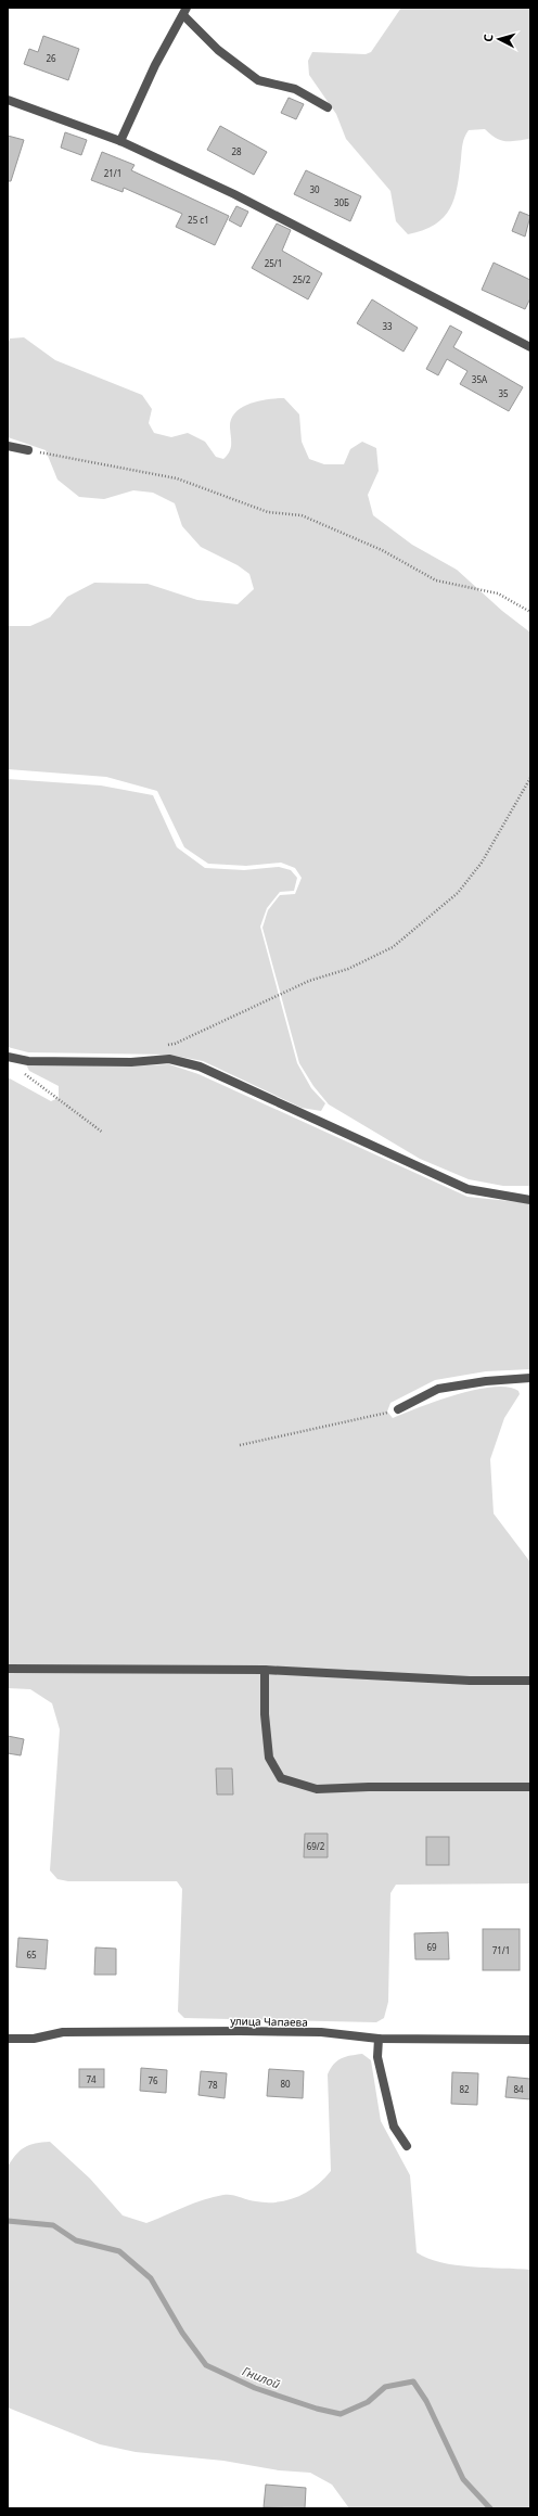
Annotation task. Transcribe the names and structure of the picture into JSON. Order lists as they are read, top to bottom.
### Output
{
  "streets": {
    "street": ["улица Чапаева"]
  },
  "water": ["Гнилой"],
  "house_numbers": [
    "26",
    "28",
    "21/1",
    "30",
    "30Б",
    "25 с1",
    "25/1",
    "25/2",
    "33",
    "35А",
    "35",
    "69/2",
    "69",
    "71/1",
    "65",
    "74",
    "76",
    "80",
    "78",
    "82",
    "84"
  ],
  "north": "left"
}
